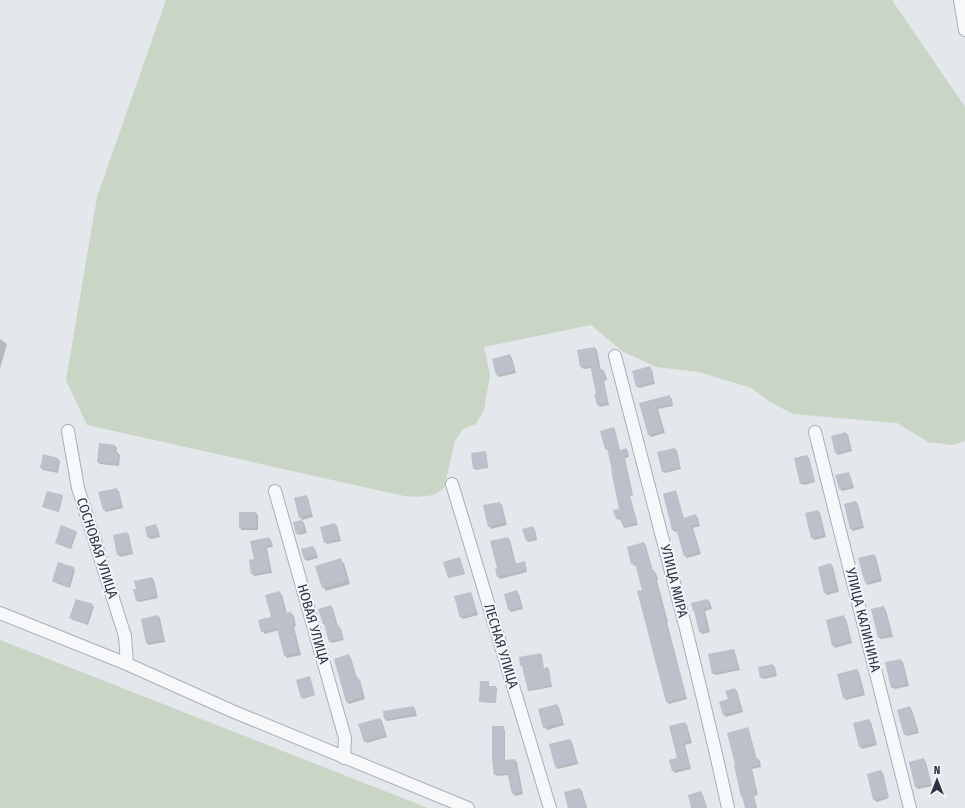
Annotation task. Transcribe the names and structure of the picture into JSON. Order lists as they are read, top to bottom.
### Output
{
  "streets": {
    "street": [
      "СОСНОВАЯ УЛИЦА",
      "УЛИЦА МИРА",
      "УЛИЦА КАЛИНИНА",
      "НОВАЯ УЛИЦА",
      "ЛЕСНАЯ УЛИЦА"
    ]
  },
  "north": "top"
}
